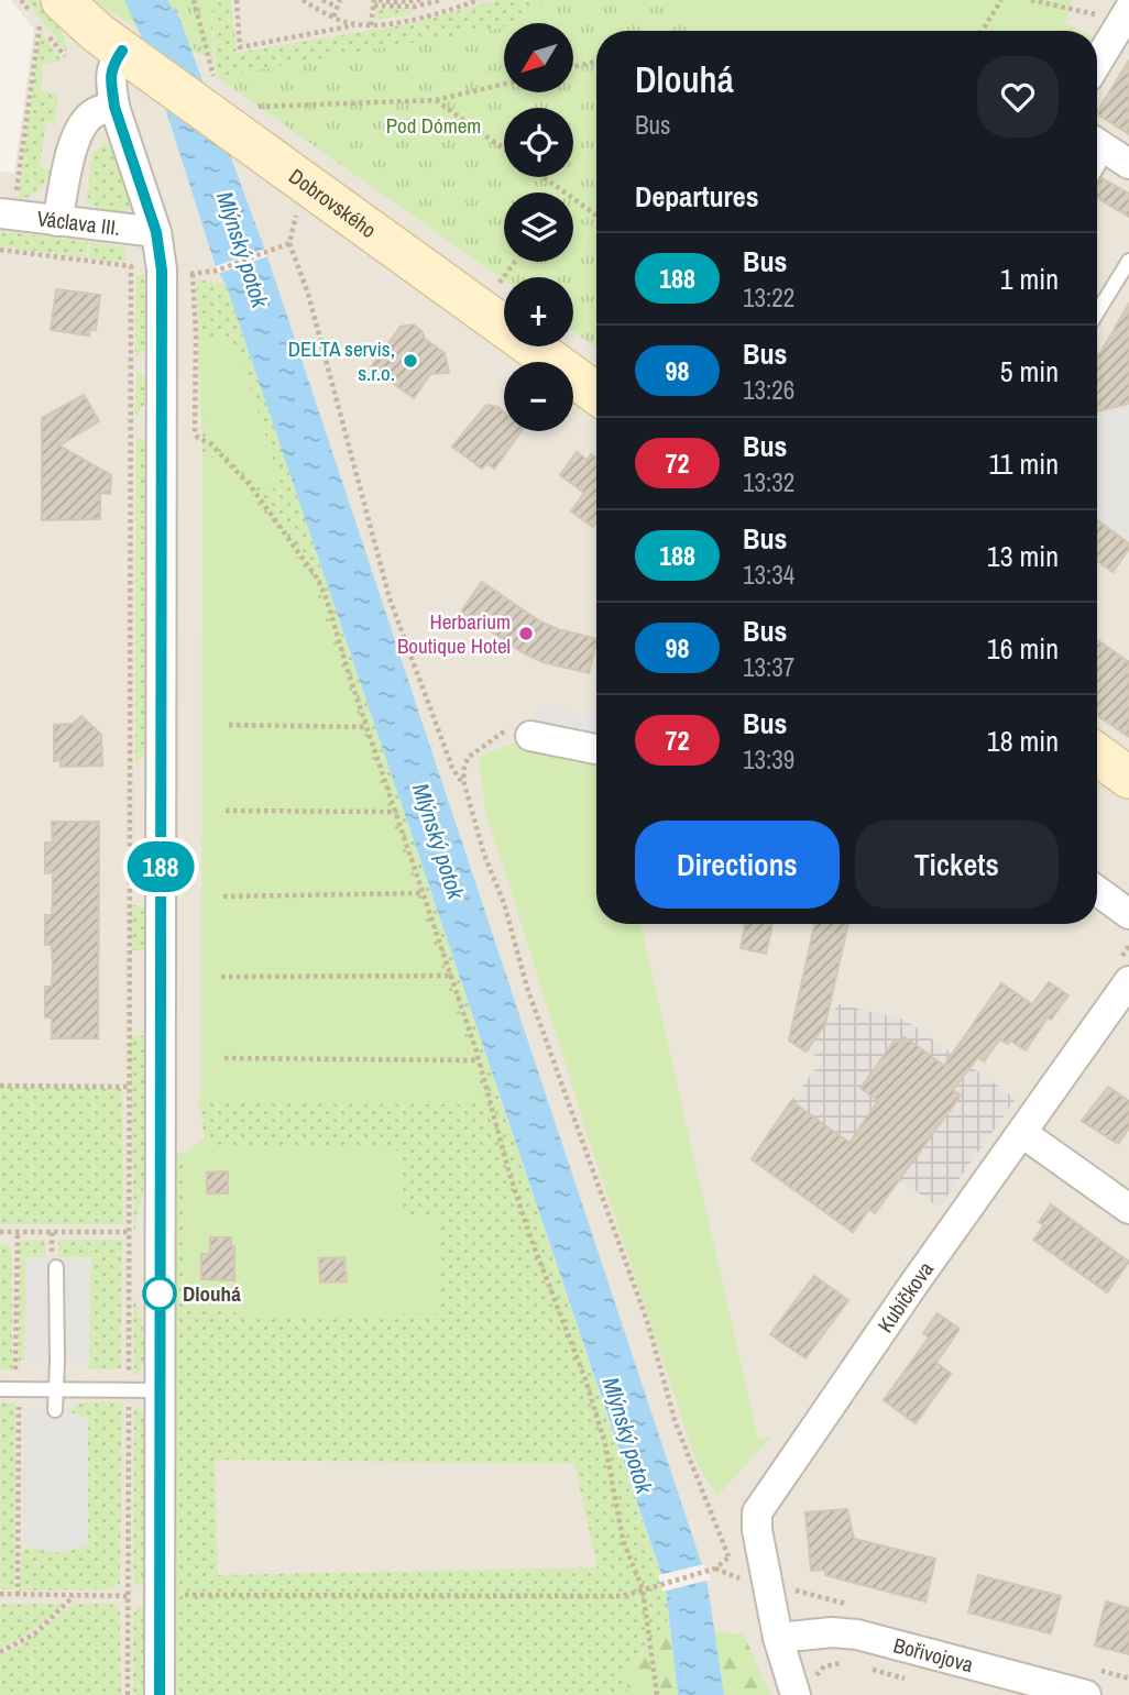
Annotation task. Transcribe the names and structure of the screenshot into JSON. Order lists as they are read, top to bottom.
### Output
{
  "streets": {
    "main road": ["Dobrovského"],
    "street": ["Václava III.", "Kubíčkova", "Bořivojova"]
  },
  "crossings": [
    ["Kubíčkova", "Bořivojova"]
  ],
  "water": ["Mlýnský potok"],
  "parks": ["Pod Dómem"],
  "places": ["DELTA servis, s.r.o.", "Herbarium Boutique Hotel", "Dlouhá"],
  "lines": ["bus line 188"],
  "north": "bottom left",
  "page": {
    "on_map": "188",
    "map_buttons": ["+", "−"],
    "heading": [
      ["Dlouhá", "Bus"],
      "Departures"
    ],
    "list": [
      {
        "mark": "188",
        "name": "Bus",
        "note": "13:22",
        "value": "1 min"
      },
      {
        "mark": "98",
        "name": "Bus",
        "note": "13:26",
        "value": "5 min"
      },
      {
        "mark": "72",
        "name": "Bus",
        "note": "13:32",
        "value": "11 min"
      },
      {
        "mark": "188",
        "name": "Bus",
        "note": "13:34",
        "value": "13 min"
      },
      {
        "mark": "98",
        "name": "Bus",
        "note": "13:37",
        "value": "16 min"
      },
      {
        "mark": "72",
        "name": "Bus",
        "note": "13:39",
        "value": "18 min"
      }
    ],
    "buttons": ["Directions", "Tickets"]
  }
}
